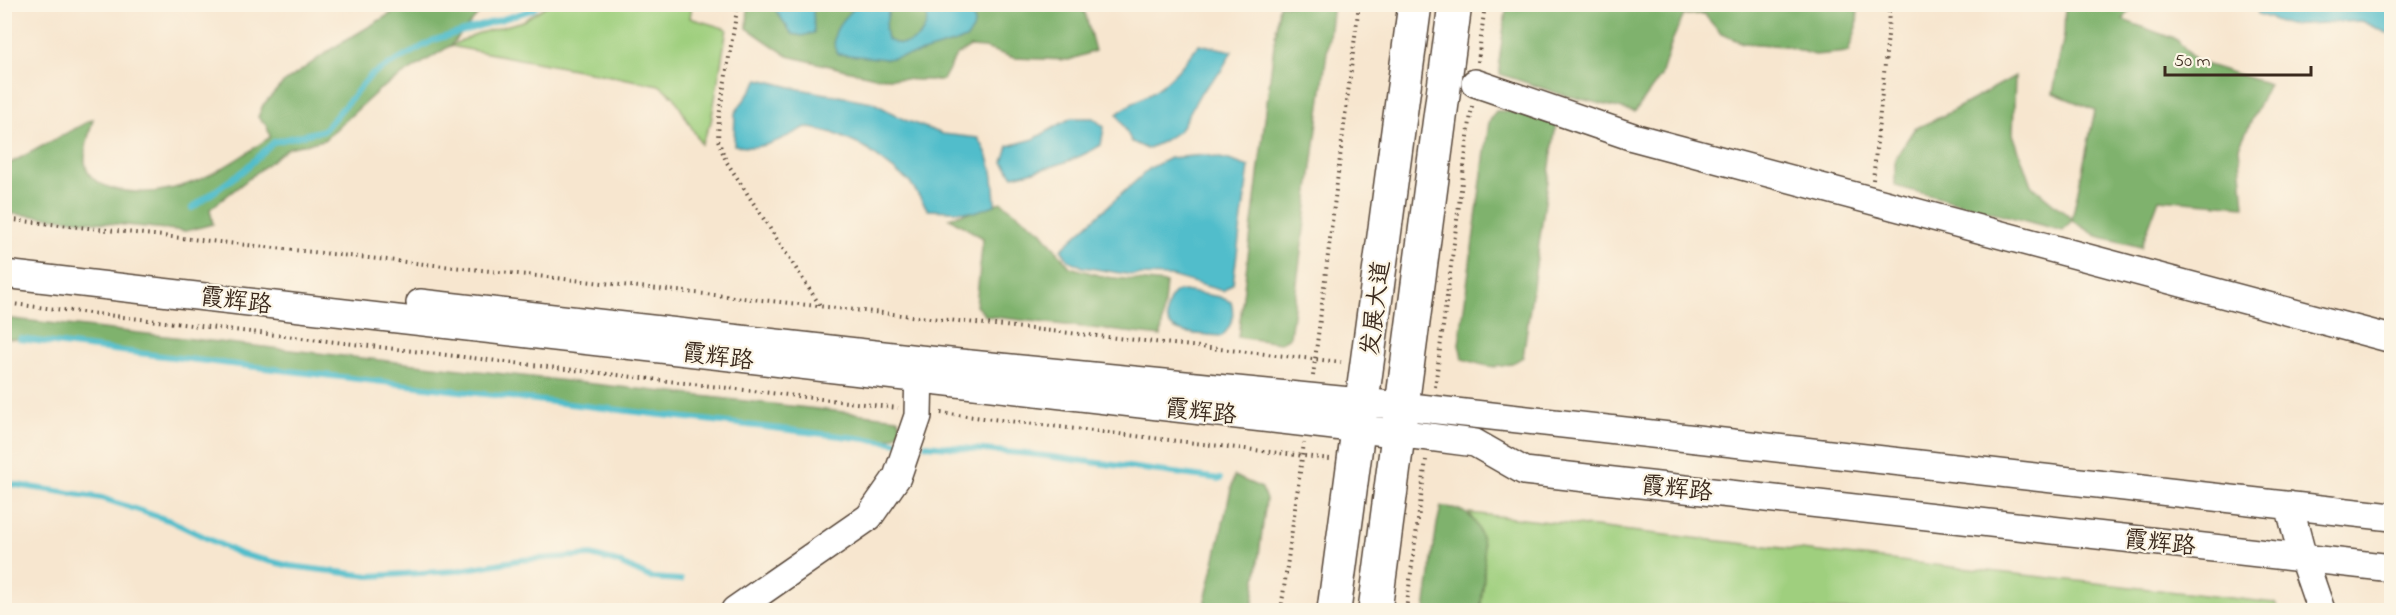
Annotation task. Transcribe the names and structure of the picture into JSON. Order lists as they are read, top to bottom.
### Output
{
  "streets": {
    "main road": ["发展大道"],
    "street": ["霞辉路"]
  },
  "crossings": [
    ["霞辉路", "发展大道"]
  ],
  "scale_bar": "50 m"
}
